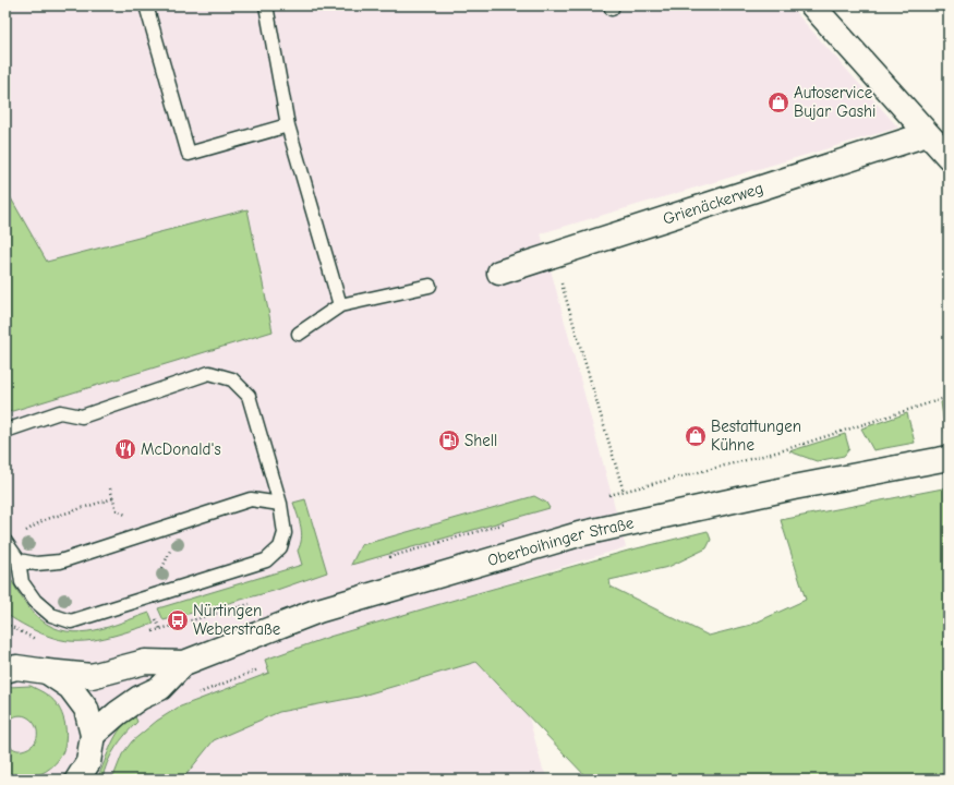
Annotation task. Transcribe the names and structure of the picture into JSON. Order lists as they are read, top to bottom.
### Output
{
  "streets": {
    "main road": ["Grienäckerweg", "Oberboihinger Straße"]
  },
  "places": {
    "shop": ["Autoservice Bujar Gashi", "Bestattungen Kühne"],
    "fuel station": ["Shell"],
    "restaurant": ["McDonald's"],
    "bus stop": ["Nürtingen Weberstraße"]
  }
}
